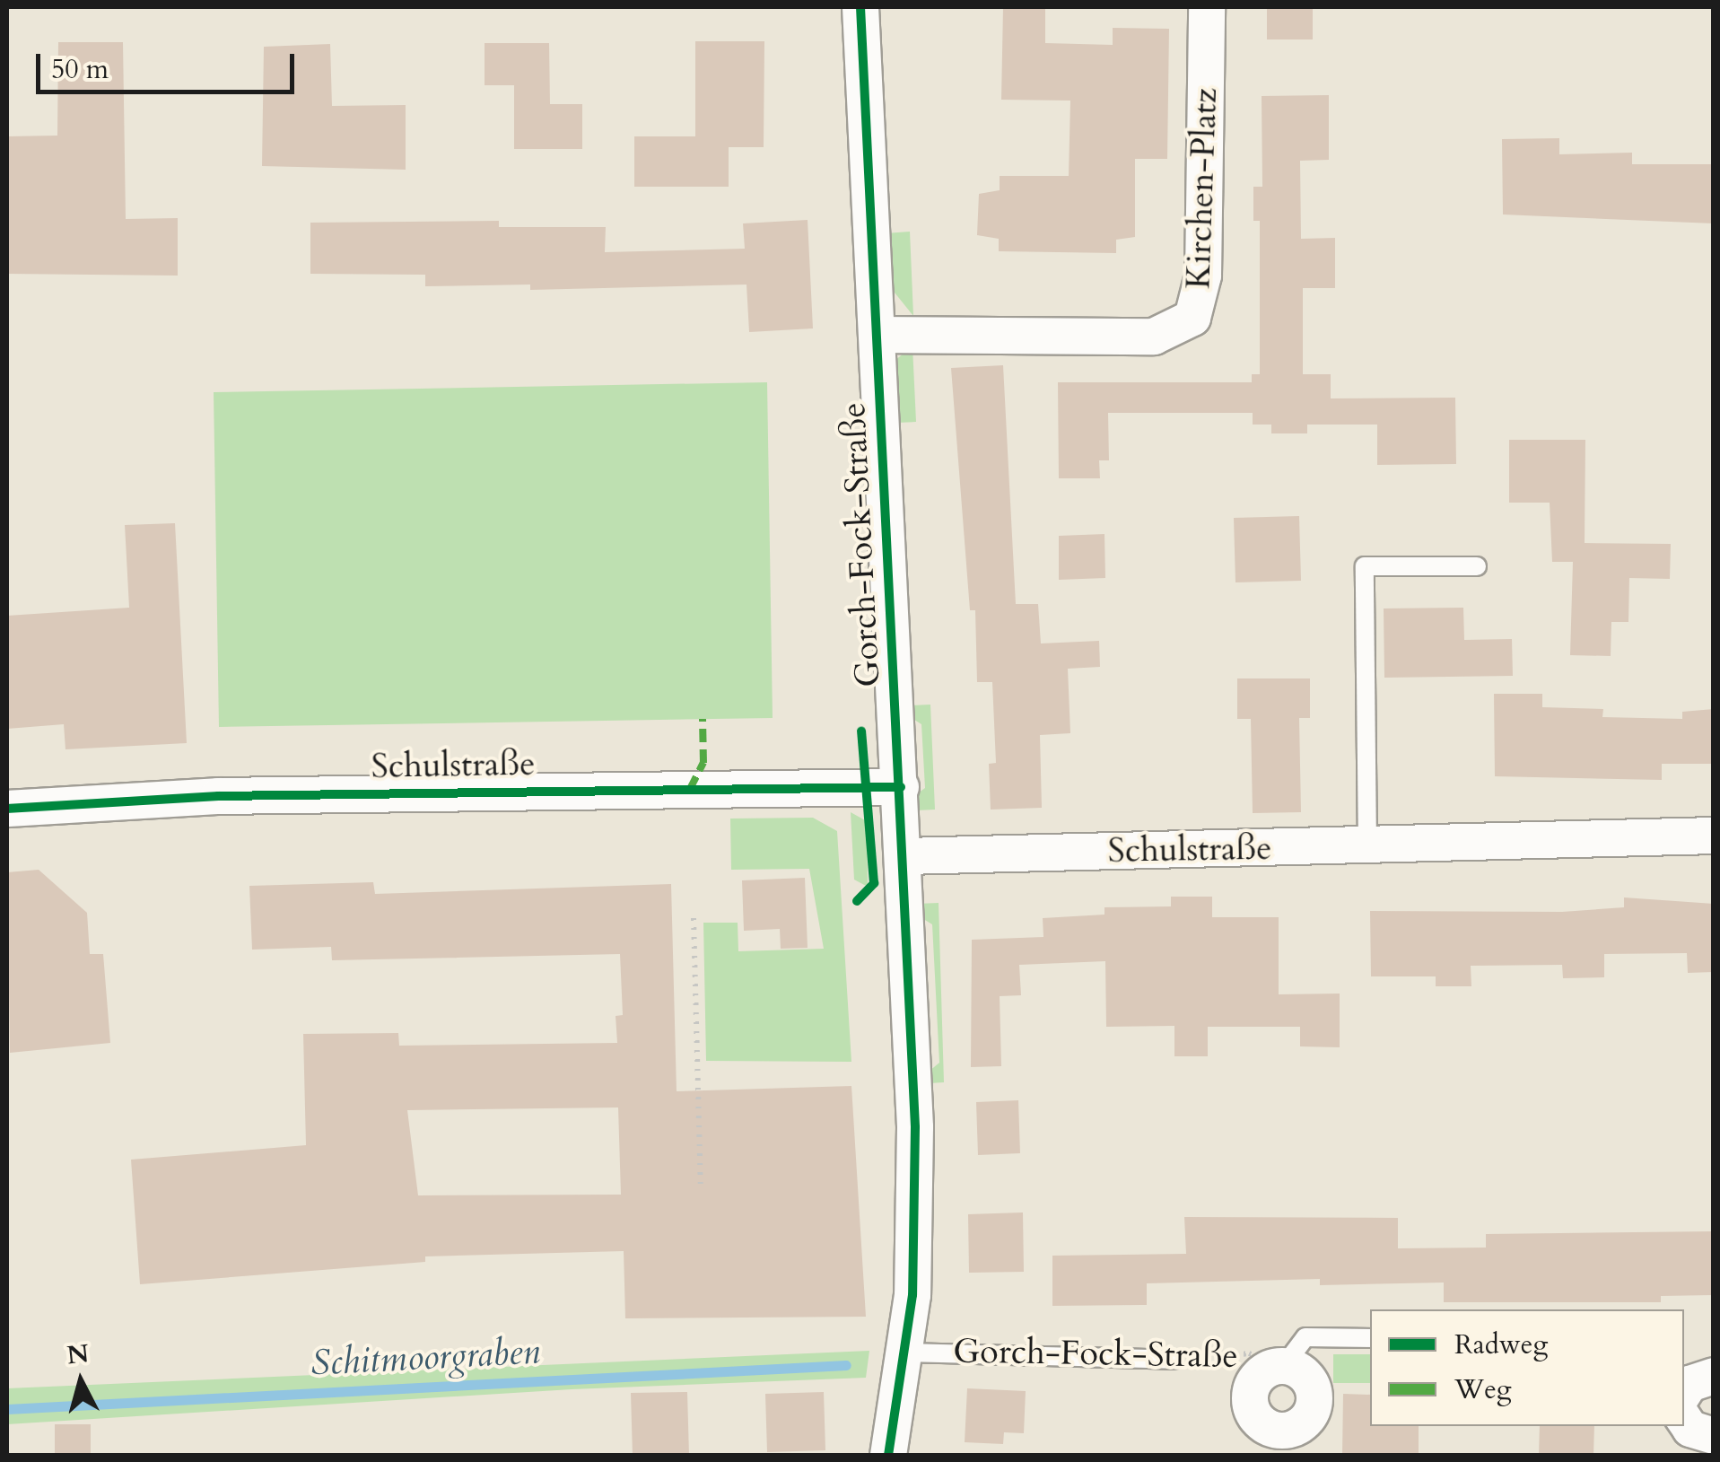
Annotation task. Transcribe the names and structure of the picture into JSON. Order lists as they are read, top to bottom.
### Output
{
  "streets": {
    "street": ["Kirchen-Platz", "Gorch-Fock-Straße", "Schulstraße"]
  },
  "crossings": [
    ["Kirchen-Platz", "Gorch-Fock-Straße"],
    ["Gorch-Fock-Straße", "Schulstraße"]
  ],
  "water": ["Schitmoorgraben"],
  "legend": ["Radweg", "Weg"],
  "scale_bar": "50 m",
  "north": "top"
}
